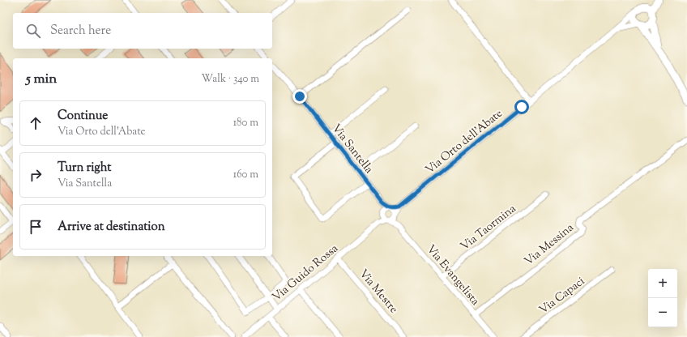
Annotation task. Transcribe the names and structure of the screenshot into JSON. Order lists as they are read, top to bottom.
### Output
{
  "streets": {
    "street": [
      "Via Orto dell'Abate",
      "Via Santella",
      "Via Taormina",
      "Via Messina",
      "Via Guido Rossa",
      "Via Evangelista",
      "Via Mestre",
      "Via Capaci"
    ]
  },
  "crossings": [
    ["Via Orto dell'Abate", "Via Santella"],
    ["Via Orto dell'Abate", "Via Guido Rossa"],
    ["Via Orto dell'Abate", "Via Evangelista"],
    ["Via Santella", "Via Guido Rossa"],
    ["Via Santella", "Via Evangelista"],
    ["Via Taormina", "Via Evangelista"],
    ["Via Messina", "Via Evangelista"],
    ["Via Guido Rossa", "Via Evangelista"],
    ["Via Guido Rossa", "Via Mestre"]
  ],
  "page": {
    "search": "Search here",
    "heading": ["5 min", "Walk · 340 m"],
    "list": [
      ["Continue", "Via Orto dell'Abate", "180 m"],
      ["Turn right", "Via Santella", "160 m"],
      "Arrive at destination"
    ],
    "map_buttons": ["+", "−"]
  }
}
